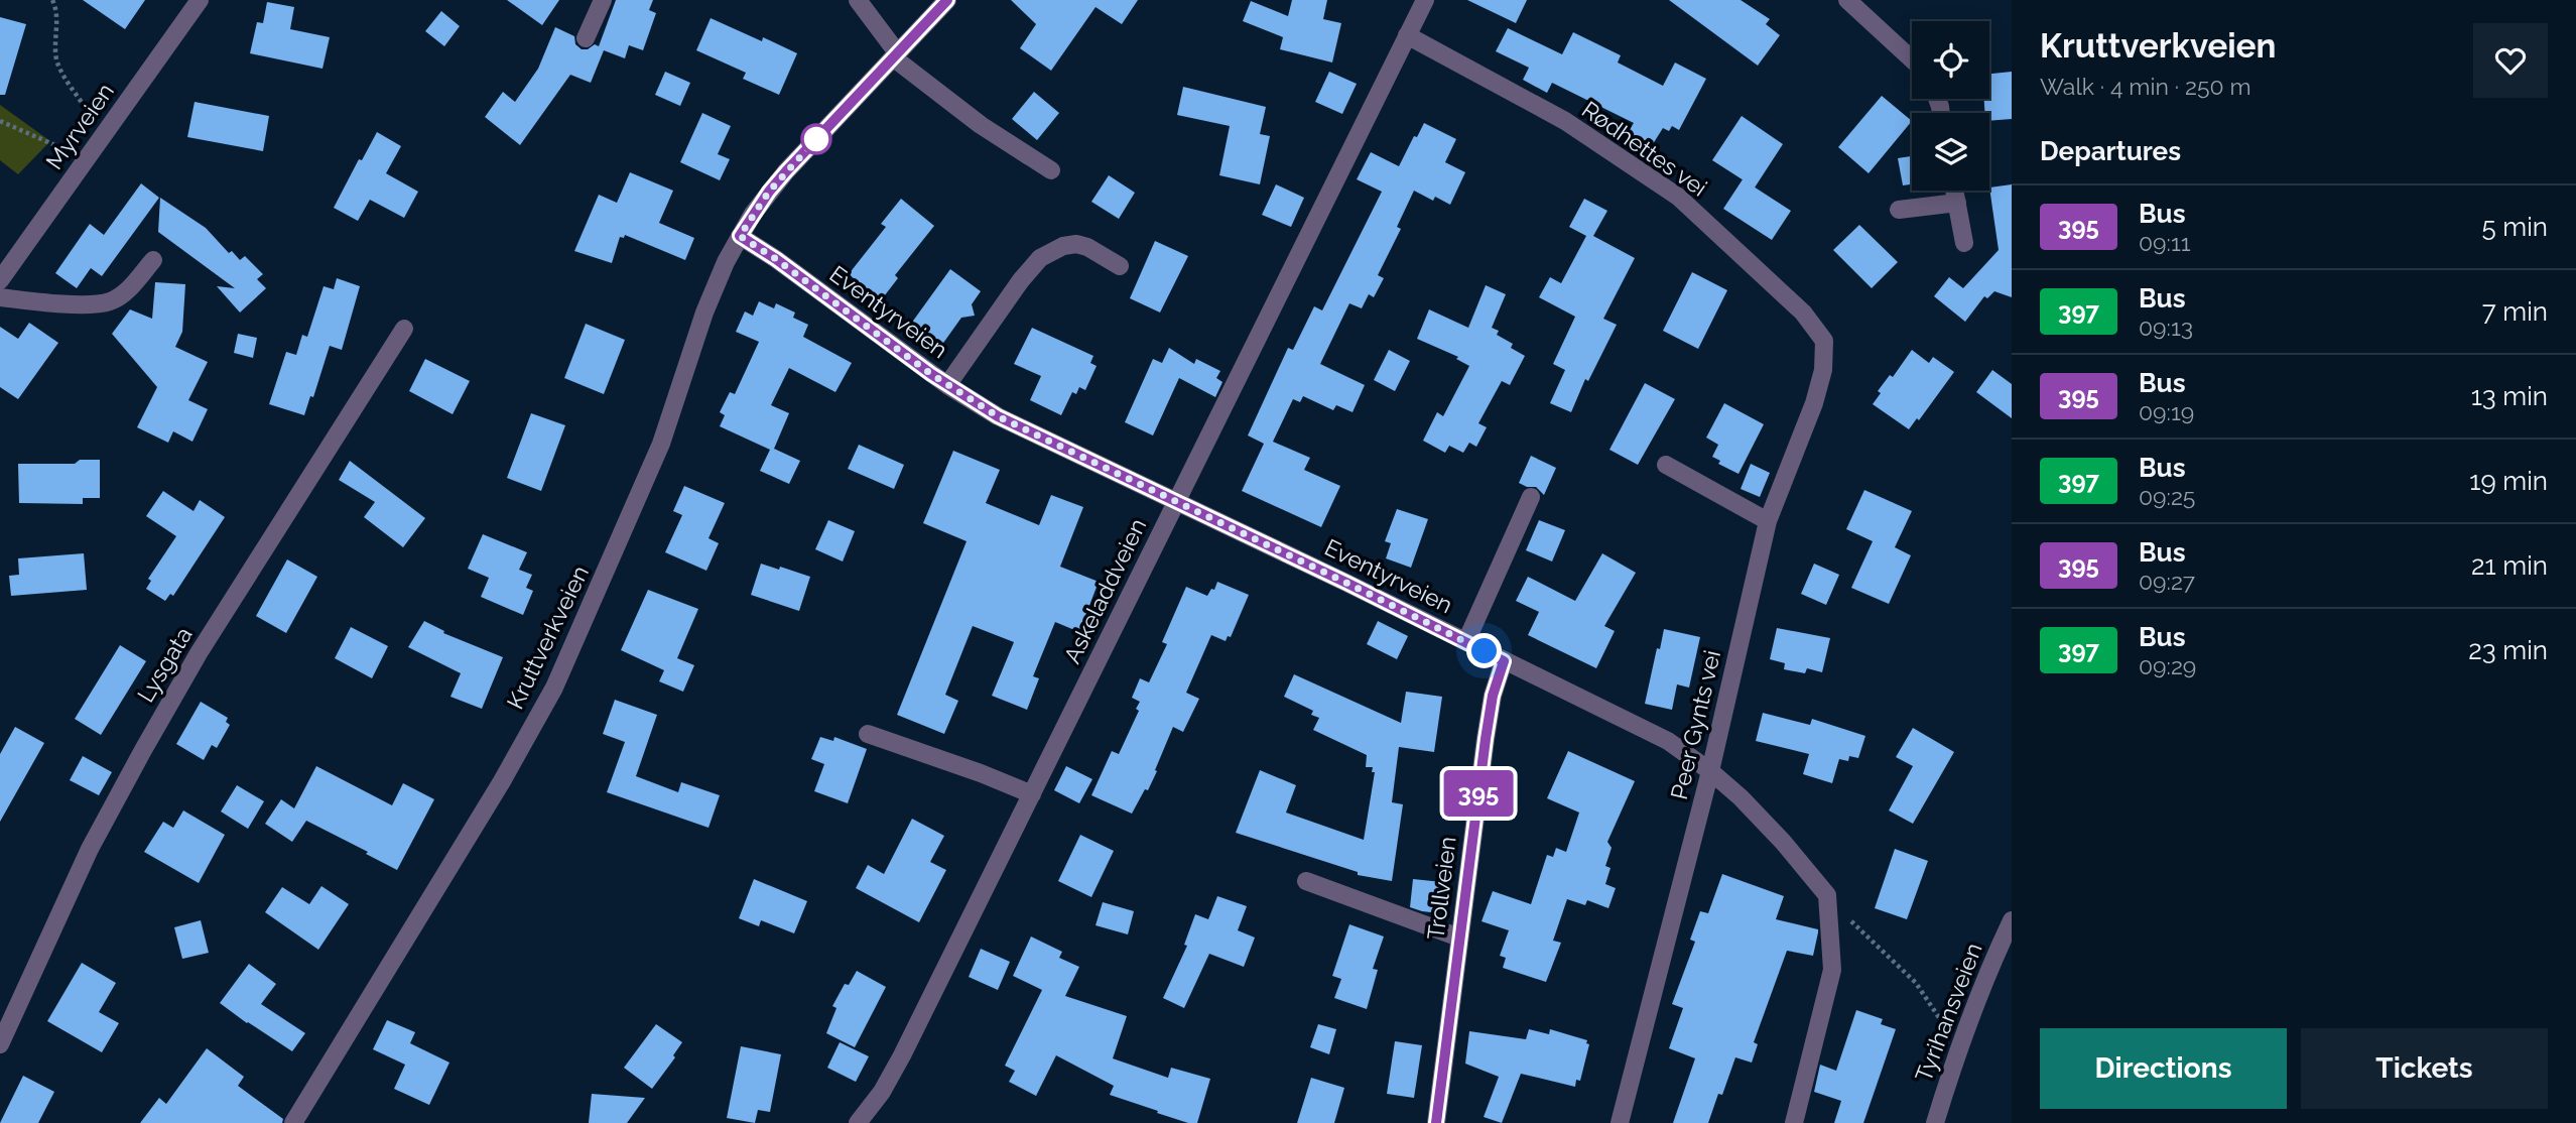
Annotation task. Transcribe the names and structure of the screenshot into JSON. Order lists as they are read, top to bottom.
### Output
{
  "streets": {
    "street": [
      "Myrveien",
      "Rødhettes vei",
      "Eventyrveien",
      "Askeladdveien",
      "Kruttverkveien",
      "Lysgata",
      "Peer Gynts vei",
      "Trollveien",
      "Tyrihansveien"
    ]
  },
  "crossings": [
    ["Rødhettes vei", "Askeladdveien"],
    ["Rødhettes vei", "Peer Gynts vei"],
    ["Eventyrveien", "Askeladdveien"],
    ["Eventyrveien", "Kruttverkveien"],
    ["Eventyrveien", "Peer Gynts vei"],
    ["Eventyrveien", "Trollveien"]
  ],
  "lines": ["bus line 395"],
  "page": {
    "on_map": "395",
    "heading": [
      ["Kruttverkveien", "Walk · 4 min · 250 m"],
      "Departures"
    ],
    "list": [
      {
        "mark": "395",
        "name": "Bus",
        "note": "09:11",
        "value": "5 min"
      },
      {
        "mark": "397",
        "name": "Bus",
        "note": "09:13",
        "value": "7 min"
      },
      {
        "mark": "395",
        "name": "Bus",
        "note": "09:19",
        "value": "13 min"
      },
      {
        "mark": "397",
        "name": "Bus",
        "note": "09:25",
        "value": "19 min"
      },
      {
        "mark": "395",
        "name": "Bus",
        "note": "09:27",
        "value": "21 min"
      },
      {
        "mark": "397",
        "name": "Bus",
        "note": "09:29",
        "value": "23 min"
      }
    ],
    "buttons": ["Directions", "Tickets"]
  }
}
